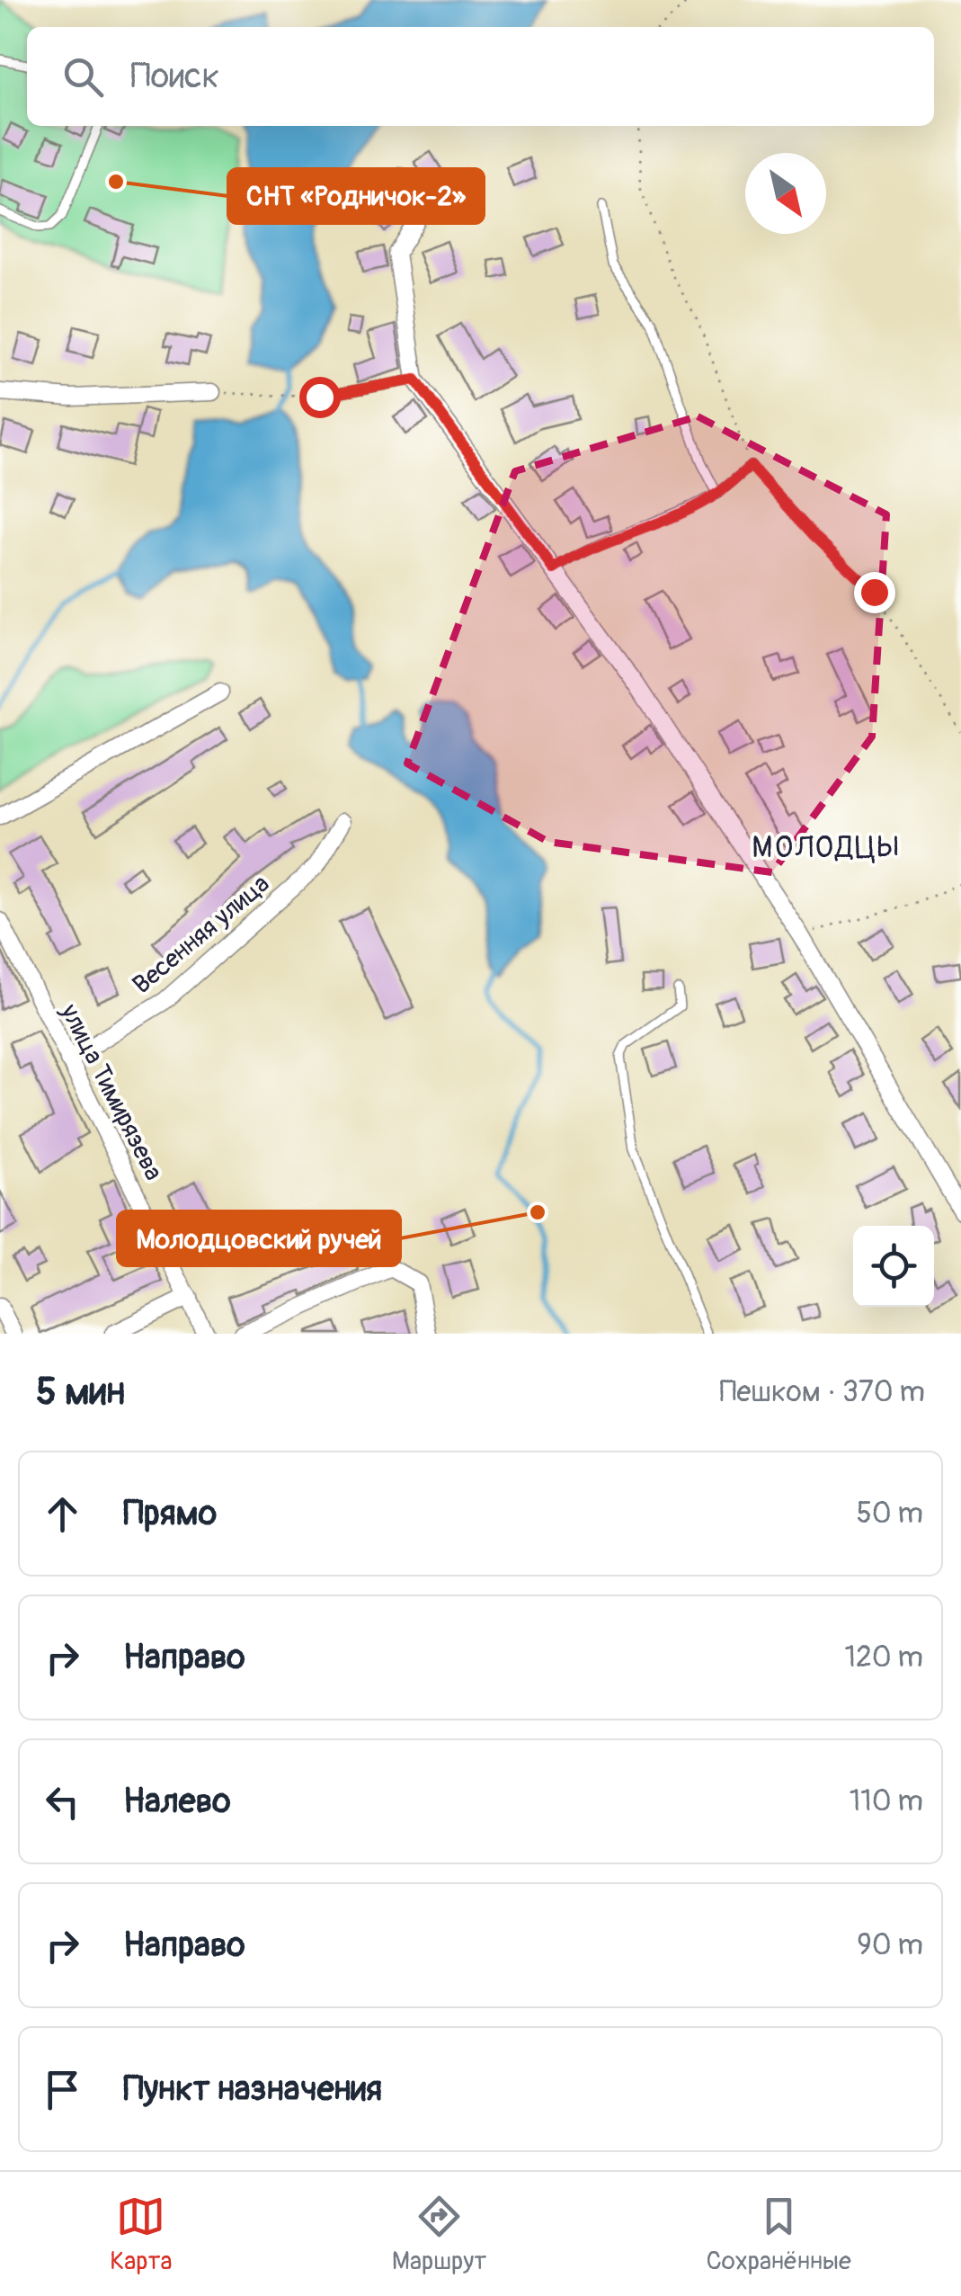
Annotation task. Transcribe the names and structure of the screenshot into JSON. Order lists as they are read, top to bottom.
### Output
{
  "streets": {
    "street": ["Весенняя улица", "улица Тимирязева"]
  },
  "crossings": [
    ["Весенняя улица", "улица Тимирязева"]
  ],
  "districts": ["МОЛОДЦЫ"],
  "places": ["СНТ «Родничок-2»", "Молодцовский ручей"],
  "north": "bottom right",
  "page": {
    "search": "Поиск",
    "heading": ["5 мин", "Пешком · 370 m"],
    "list": [
      ["Прямо", "50 m"],
      ["Направо", "120 m"],
      ["Налево", "110 m"],
      ["Направо", "90 m"],
      "Пункт назначения"
    ],
    "nav": ["Карта", "Маршрут", "Сохранённые"]
  }
}
